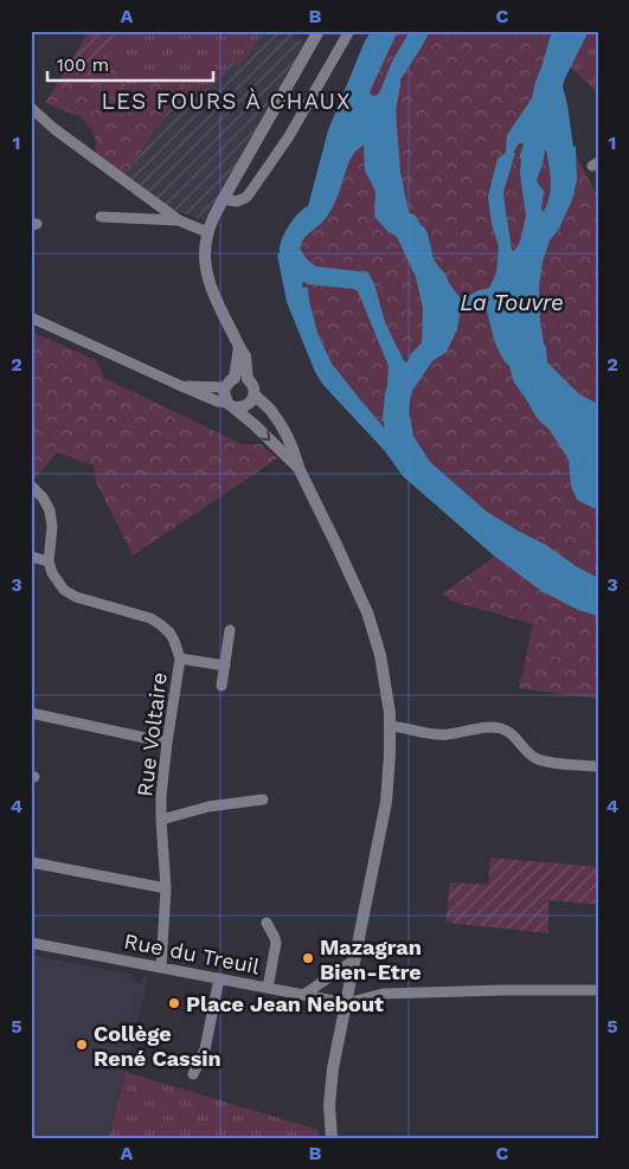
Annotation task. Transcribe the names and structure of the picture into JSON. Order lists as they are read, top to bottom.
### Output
{
  "streets": {
    "street": ["Rue Voltaire", "Rue du Treuil"]
  },
  "crossings": [
    ["Rue Voltaire", "Rue du Treuil"]
  ],
  "districts": ["LES FOURS À CHAUX"],
  "water": ["La Touvre"],
  "places": ["Mazagran Bien-Etre", "Place Jean Nebout", "Collège René Cassin"],
  "scale_bar": "100 m",
  "grid": {
    "columns": ["A", "B", "C"],
    "rows": [
      "1",
      "2",
      "3",
      "4",
      "5"
    ]
  }
}
